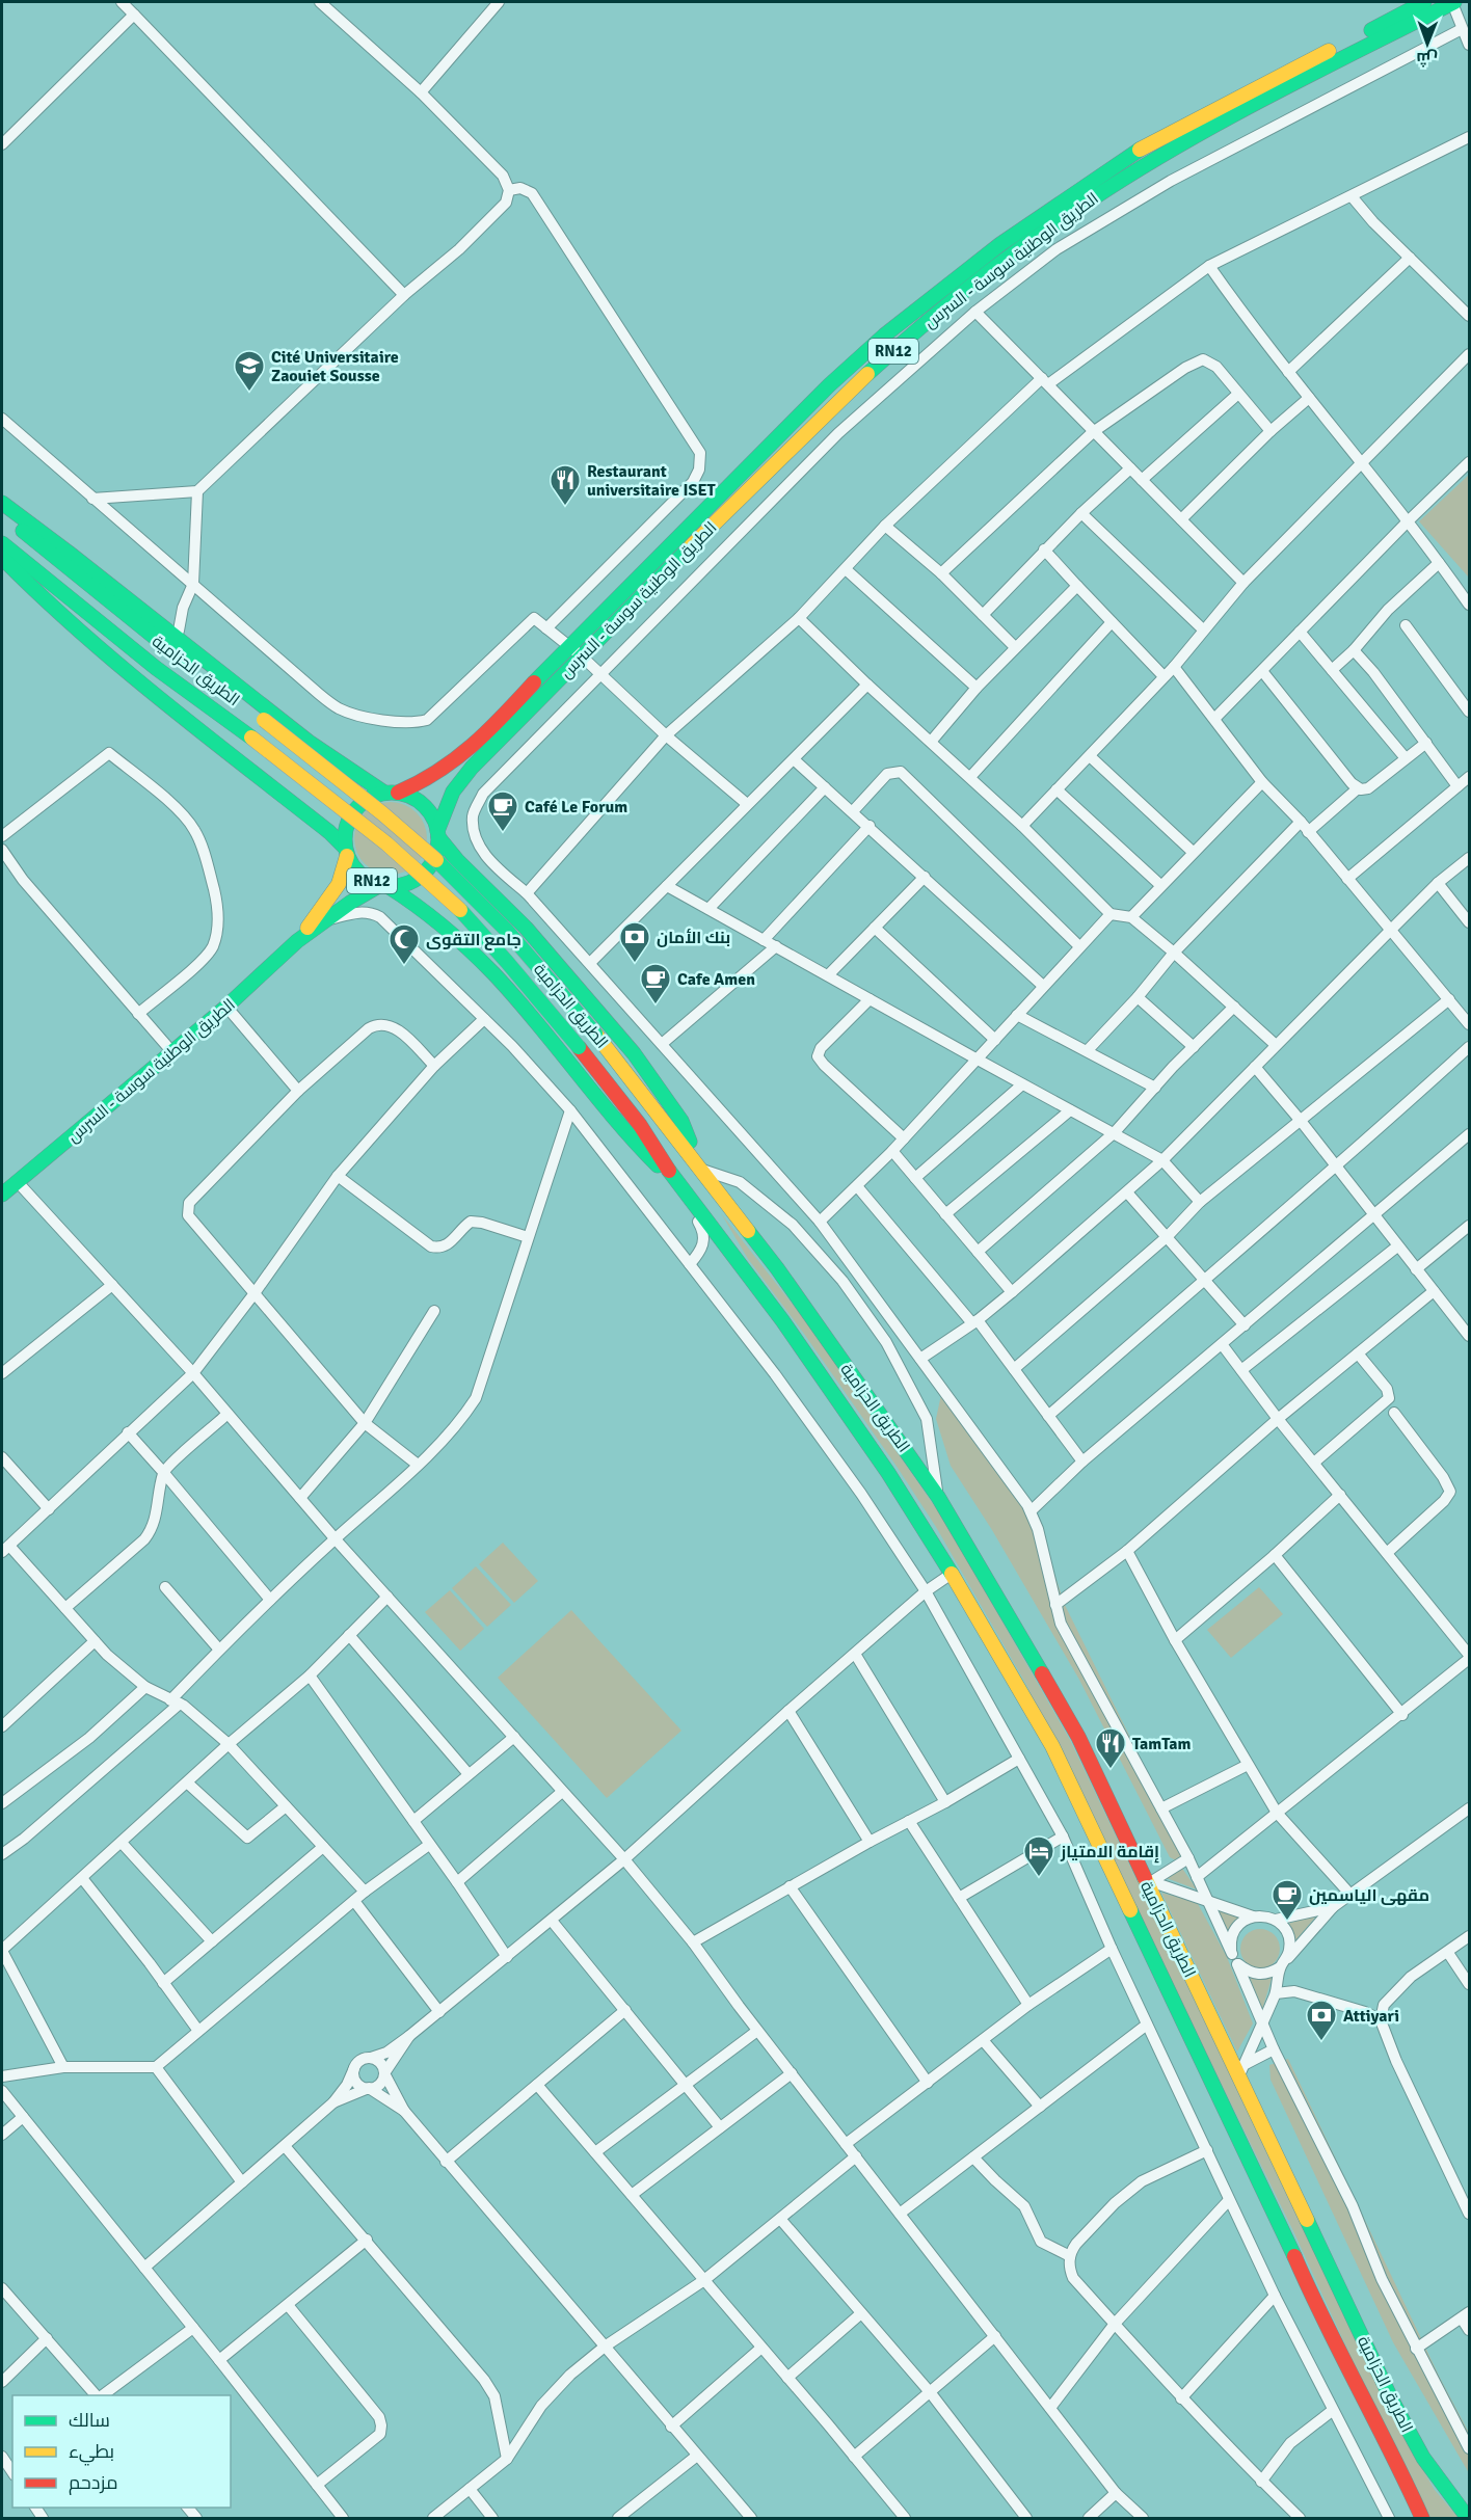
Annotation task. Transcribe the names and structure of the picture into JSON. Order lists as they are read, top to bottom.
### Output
{
  "streets": {
    "main road": ["الطريق الوطنية سوسة - السرس", "RN12", "الطريق الحزامية"]
  },
  "crossings": [
    ["الطريق الوطنية سوسة - السرس", "RN12"]
  ],
  "places": {
    "school or university": ["Cité Universitaire Zaouiet Sousse"],
    "restaurant": ["Restaurant universitaire ISET", "TamTam"],
    "cafe": ["Café Le Forum", "Cafe Amen", "مقهى الياسمين"],
    "bank": ["بنك الأمان", "Attiyari"],
    "mosque": ["جامع التقوى"],
    "hotel": ["إقامة الامتياز"]
  },
  "legend": ["سالك", "بطيء", "مزدحم"],
  "north": "bottom"
}
